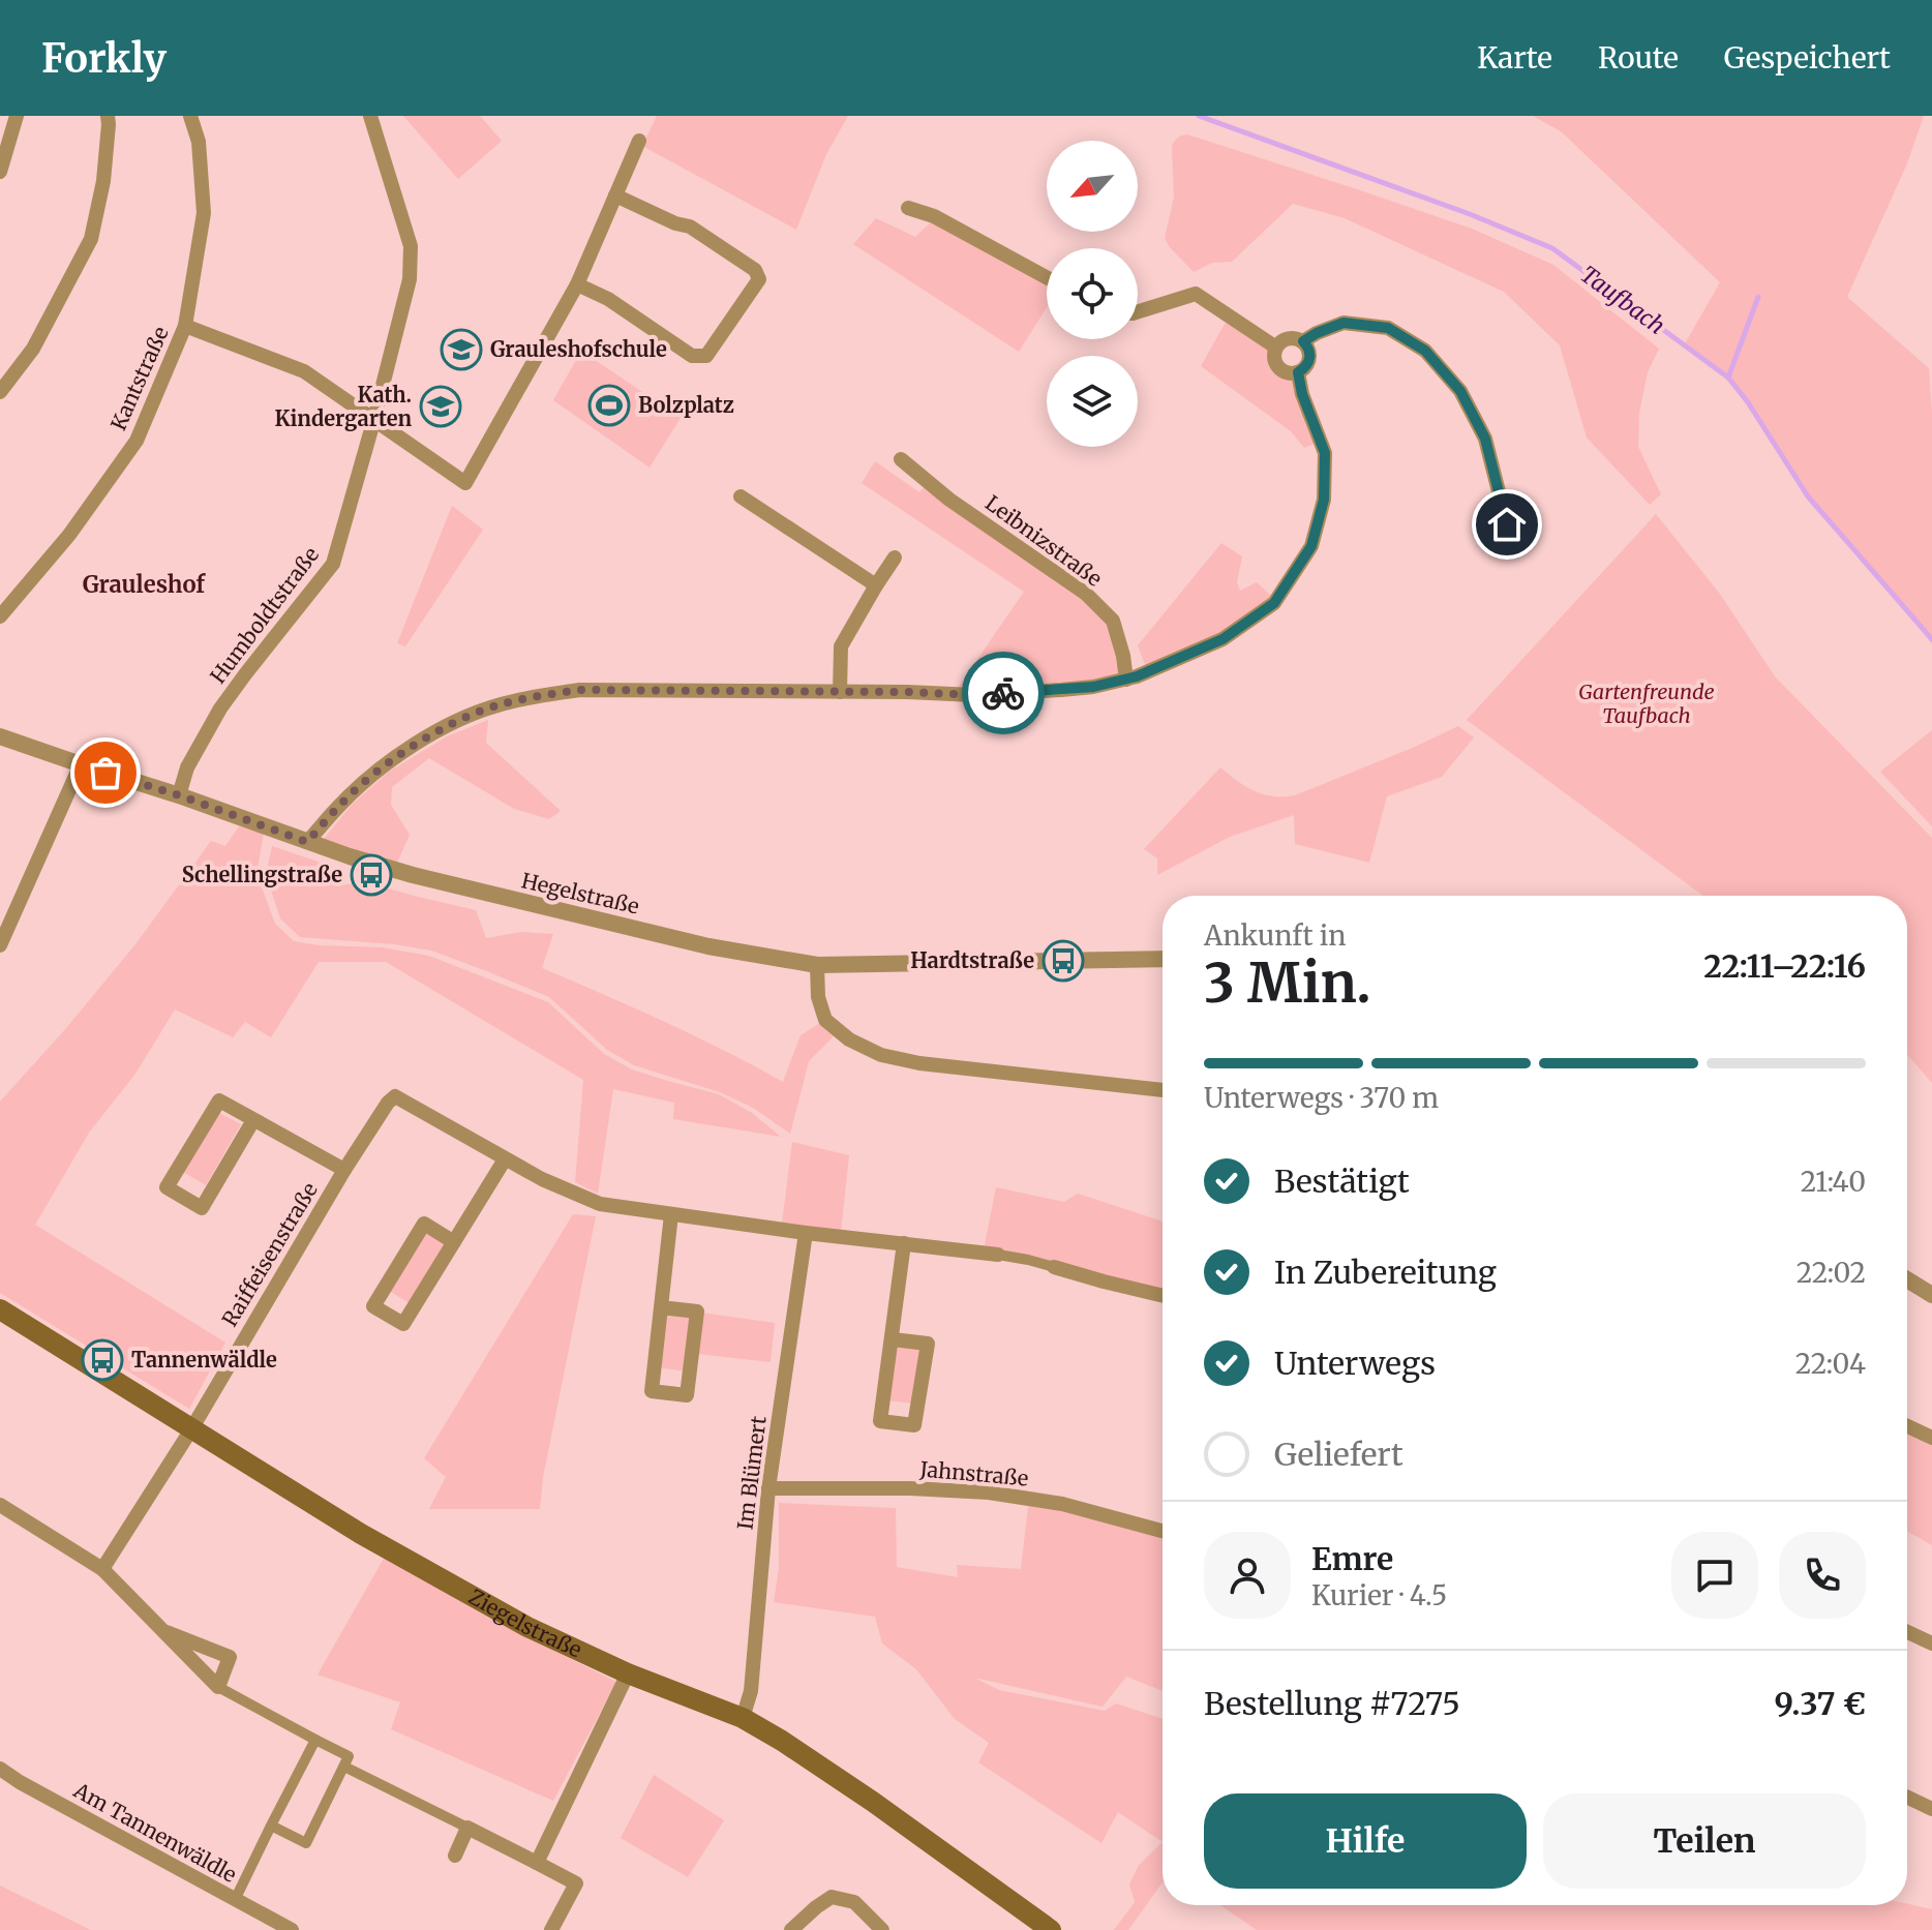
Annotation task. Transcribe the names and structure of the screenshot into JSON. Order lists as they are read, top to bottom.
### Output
{
  "streets": {
    "main road": ["Ziegelstraße"],
    "street": [
      "Kantstraße",
      "Leibnizstraße",
      "Humboldtstraße",
      "Hegelstraße",
      "Raiffeisenstraße",
      "Im Blümert",
      "Jahnstraße",
      "Am Tannenwäldle"
    ]
  },
  "crossings": [
    ["Humboldtstraße", "Hegelstraße"],
    ["Raiffeisenstraße", "Ziegelstraße"],
    ["Im Blümert", "Jahnstraße"],
    ["Im Blümert", "Ziegelstraße"]
  ],
  "districts": ["Grauleshof"],
  "water": ["Taufbach"],
  "parks": ["Gartenfreunde Taufbach"],
  "places": {
    "school or university": ["Grauleshofschule", "Kath. Kindergarten"],
    "sports": ["Bolzplatz"],
    "bus stop": ["Schellingstraße", "Hardtstraße", "Tannenwäldle"]
  },
  "north": "bottom left",
  "page": {
    "header": "Forkly",
    "nav": ["Karte", "Route", "Gespeichert"],
    "heading": ["3 Min.", "Ankunft in", "22:11–22:16"],
    "panel": [
      "Emre",
      "Kurier · 4.5",
      "Bestellung #7275",
      "9.37 €"
    ],
    "bar": "Unterwegs · 370 m",
    "list": [
      ["Bestätigt", "21:40"],
      ["In Zubereitung", "22:02"],
      ["Unterwegs", "22:04"],
      "Geliefert"
    ],
    "buttons": ["Hilfe", "Teilen"]
  }
}
